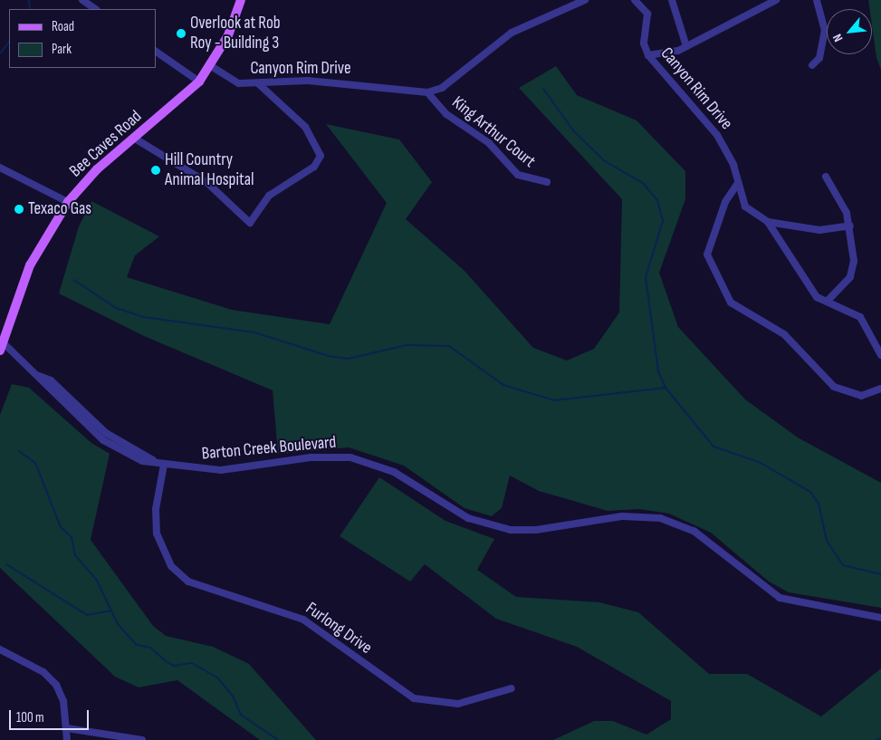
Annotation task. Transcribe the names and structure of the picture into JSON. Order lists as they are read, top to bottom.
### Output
{
  "streets": {
    "main road": ["Bee Caves Road"],
    "street": [
      "Canyon Rim Drive",
      "King Arthur Court",
      "Barton Creek Boulevard",
      "Furlong Drive"
    ]
  },
  "crossings": [
    ["Canyon Rim Drive", "King Arthur Court"],
    ["Canyon Rim Drive", "Bee Caves Road"],
    ["Bee Caves Road", "Barton Creek Boulevard"],
    ["Barton Creek Boulevard", "Furlong Drive"]
  ],
  "places": ["Overlook at Rob Roy - Building 3", "Hill Country Animal Hospital", "Texaco Gas"],
  "legend": ["Road", "Park"],
  "scale_bar": "100 m",
  "north": "bottom left"
}
